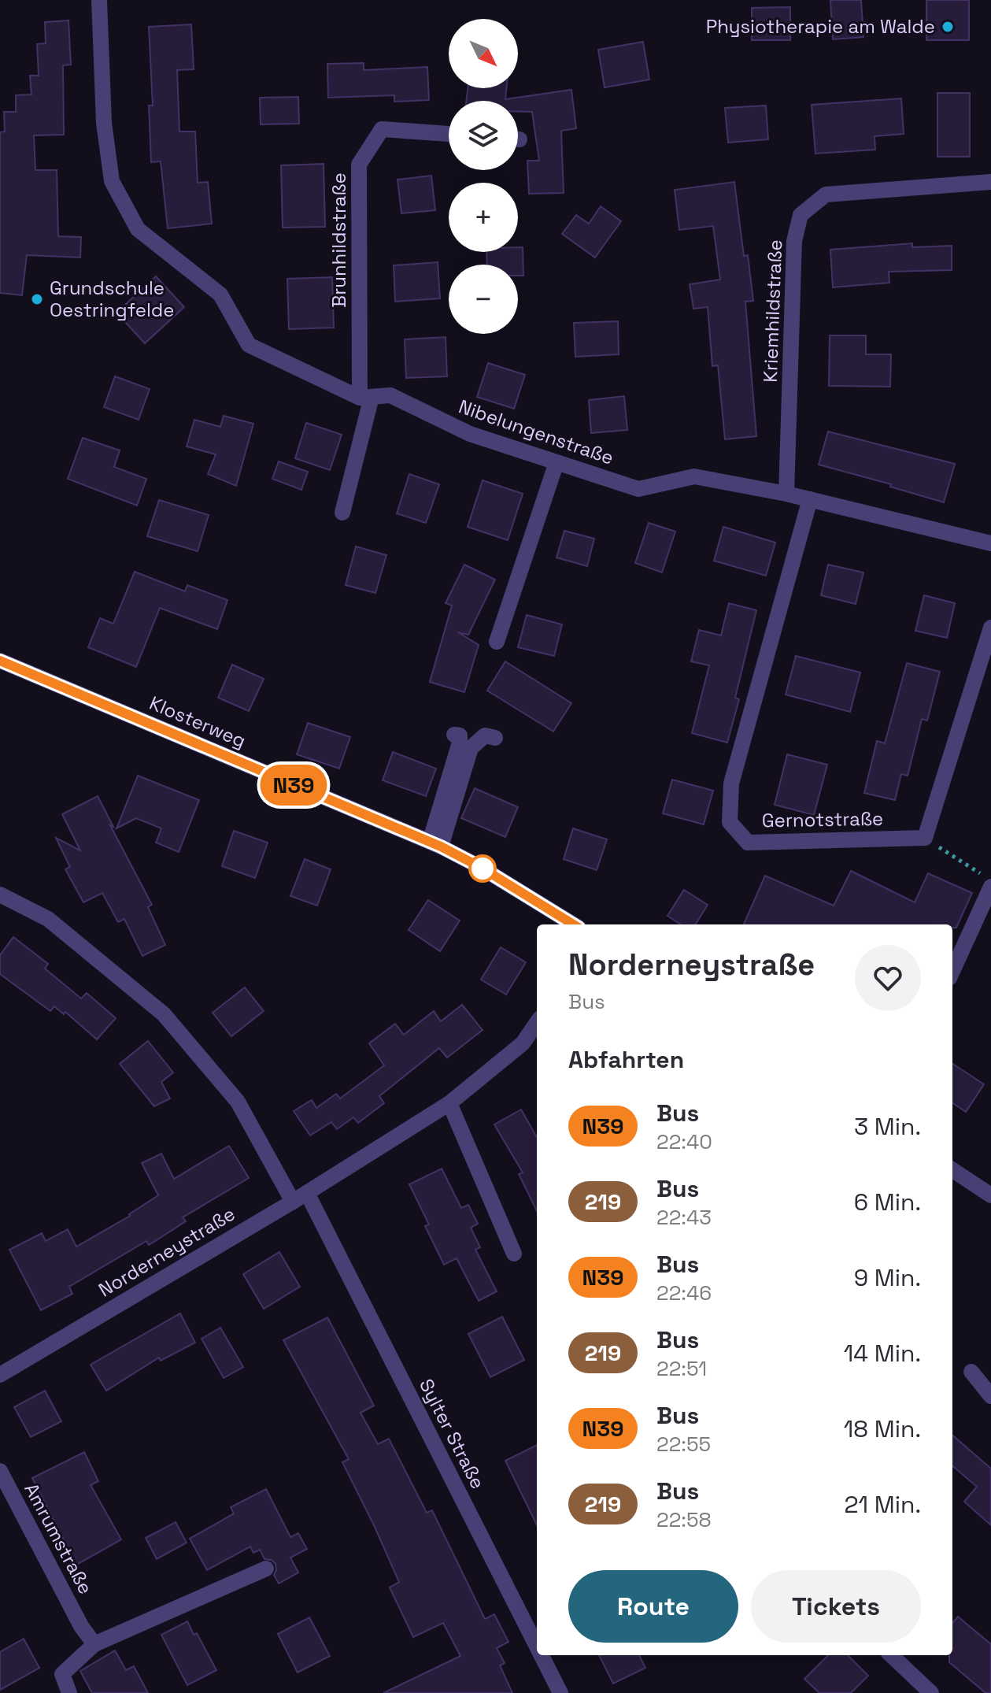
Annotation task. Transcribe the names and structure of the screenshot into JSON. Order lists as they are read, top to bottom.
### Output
{
  "streets": {
    "street": [
      "Brunhildstraße",
      "Kriemhildstraße",
      "Nibelungenstraße",
      "Klosterweg",
      "Gernotstraße",
      "Norderneystraße",
      "Sylter Straße",
      "Amrumstraße"
    ]
  },
  "crossings": [
    ["Brunhildstraße", "Nibelungenstraße"],
    ["Kriemhildstraße", "Nibelungenstraße"],
    ["Nibelungenstraße", "Gernotstraße"],
    ["Norderneystraße", "Sylter Straße"]
  ],
  "places": ["Physiotherapie am Walde", "Grundschule Oestringfelde"],
  "lines": ["bus line N39"],
  "north": "bottom right",
  "page": {
    "on_map": "N39",
    "map_buttons": ["+", "−"],
    "heading": [
      ["Norderneystraße", "Bus"],
      "Abfahrten"
    ],
    "list": [
      {
        "mark": "N39",
        "name": "Bus",
        "note": "22:40",
        "value": "3 Min."
      },
      {
        "mark": "219",
        "name": "Bus",
        "note": "22:43",
        "value": "6 Min."
      },
      {
        "mark": "N39",
        "name": "Bus",
        "note": "22:46",
        "value": "9 Min."
      },
      {
        "mark": "219",
        "name": "Bus",
        "note": "22:51",
        "value": "14 Min."
      },
      {
        "mark": "N39",
        "name": "Bus",
        "note": "22:55",
        "value": "18 Min."
      },
      {
        "mark": "219",
        "name": "Bus",
        "note": "22:58",
        "value": "21 Min."
      }
    ],
    "buttons": ["Route", "Tickets"]
  }
}
